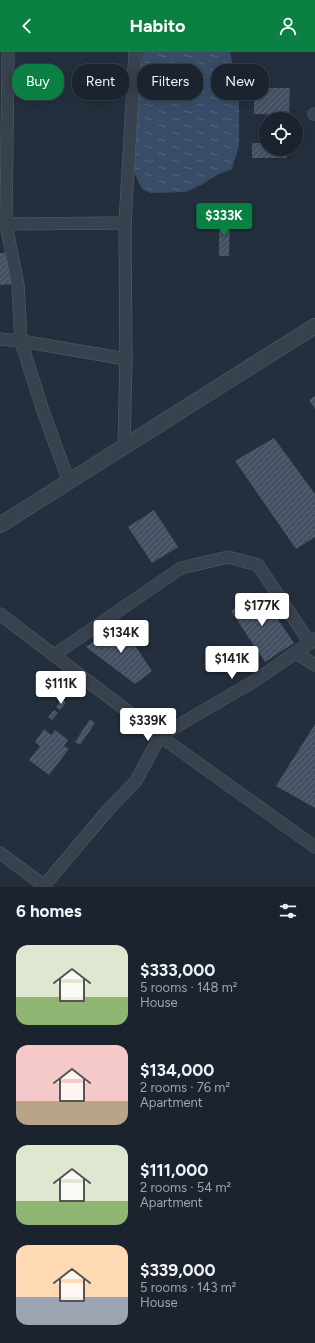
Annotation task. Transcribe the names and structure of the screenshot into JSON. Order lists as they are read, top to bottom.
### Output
{
  "page": {
    "header": "Habito",
    "chip": [
      "Buy",
      "Rent",
      "Filters",
      "New"
    ],
    "price": [
      "$333K",
      "$177K",
      "$134K",
      "$141K",
      "$111K",
      "$339K"
    ],
    "heading": "6 homes",
    "list": [
      {
        "name": "$333,000",
        "note": "5 rooms · 148 m² · House"
      },
      {
        "name": "$134,000",
        "note": "2 rooms · 76 m² · Apartment"
      },
      {
        "name": "$111,000",
        "note": "2 rooms · 54 m² · Apartment"
      },
      {
        "name": "$339,000",
        "note": "5 rooms · 143 m² · House"
      }
    ]
  }
}
